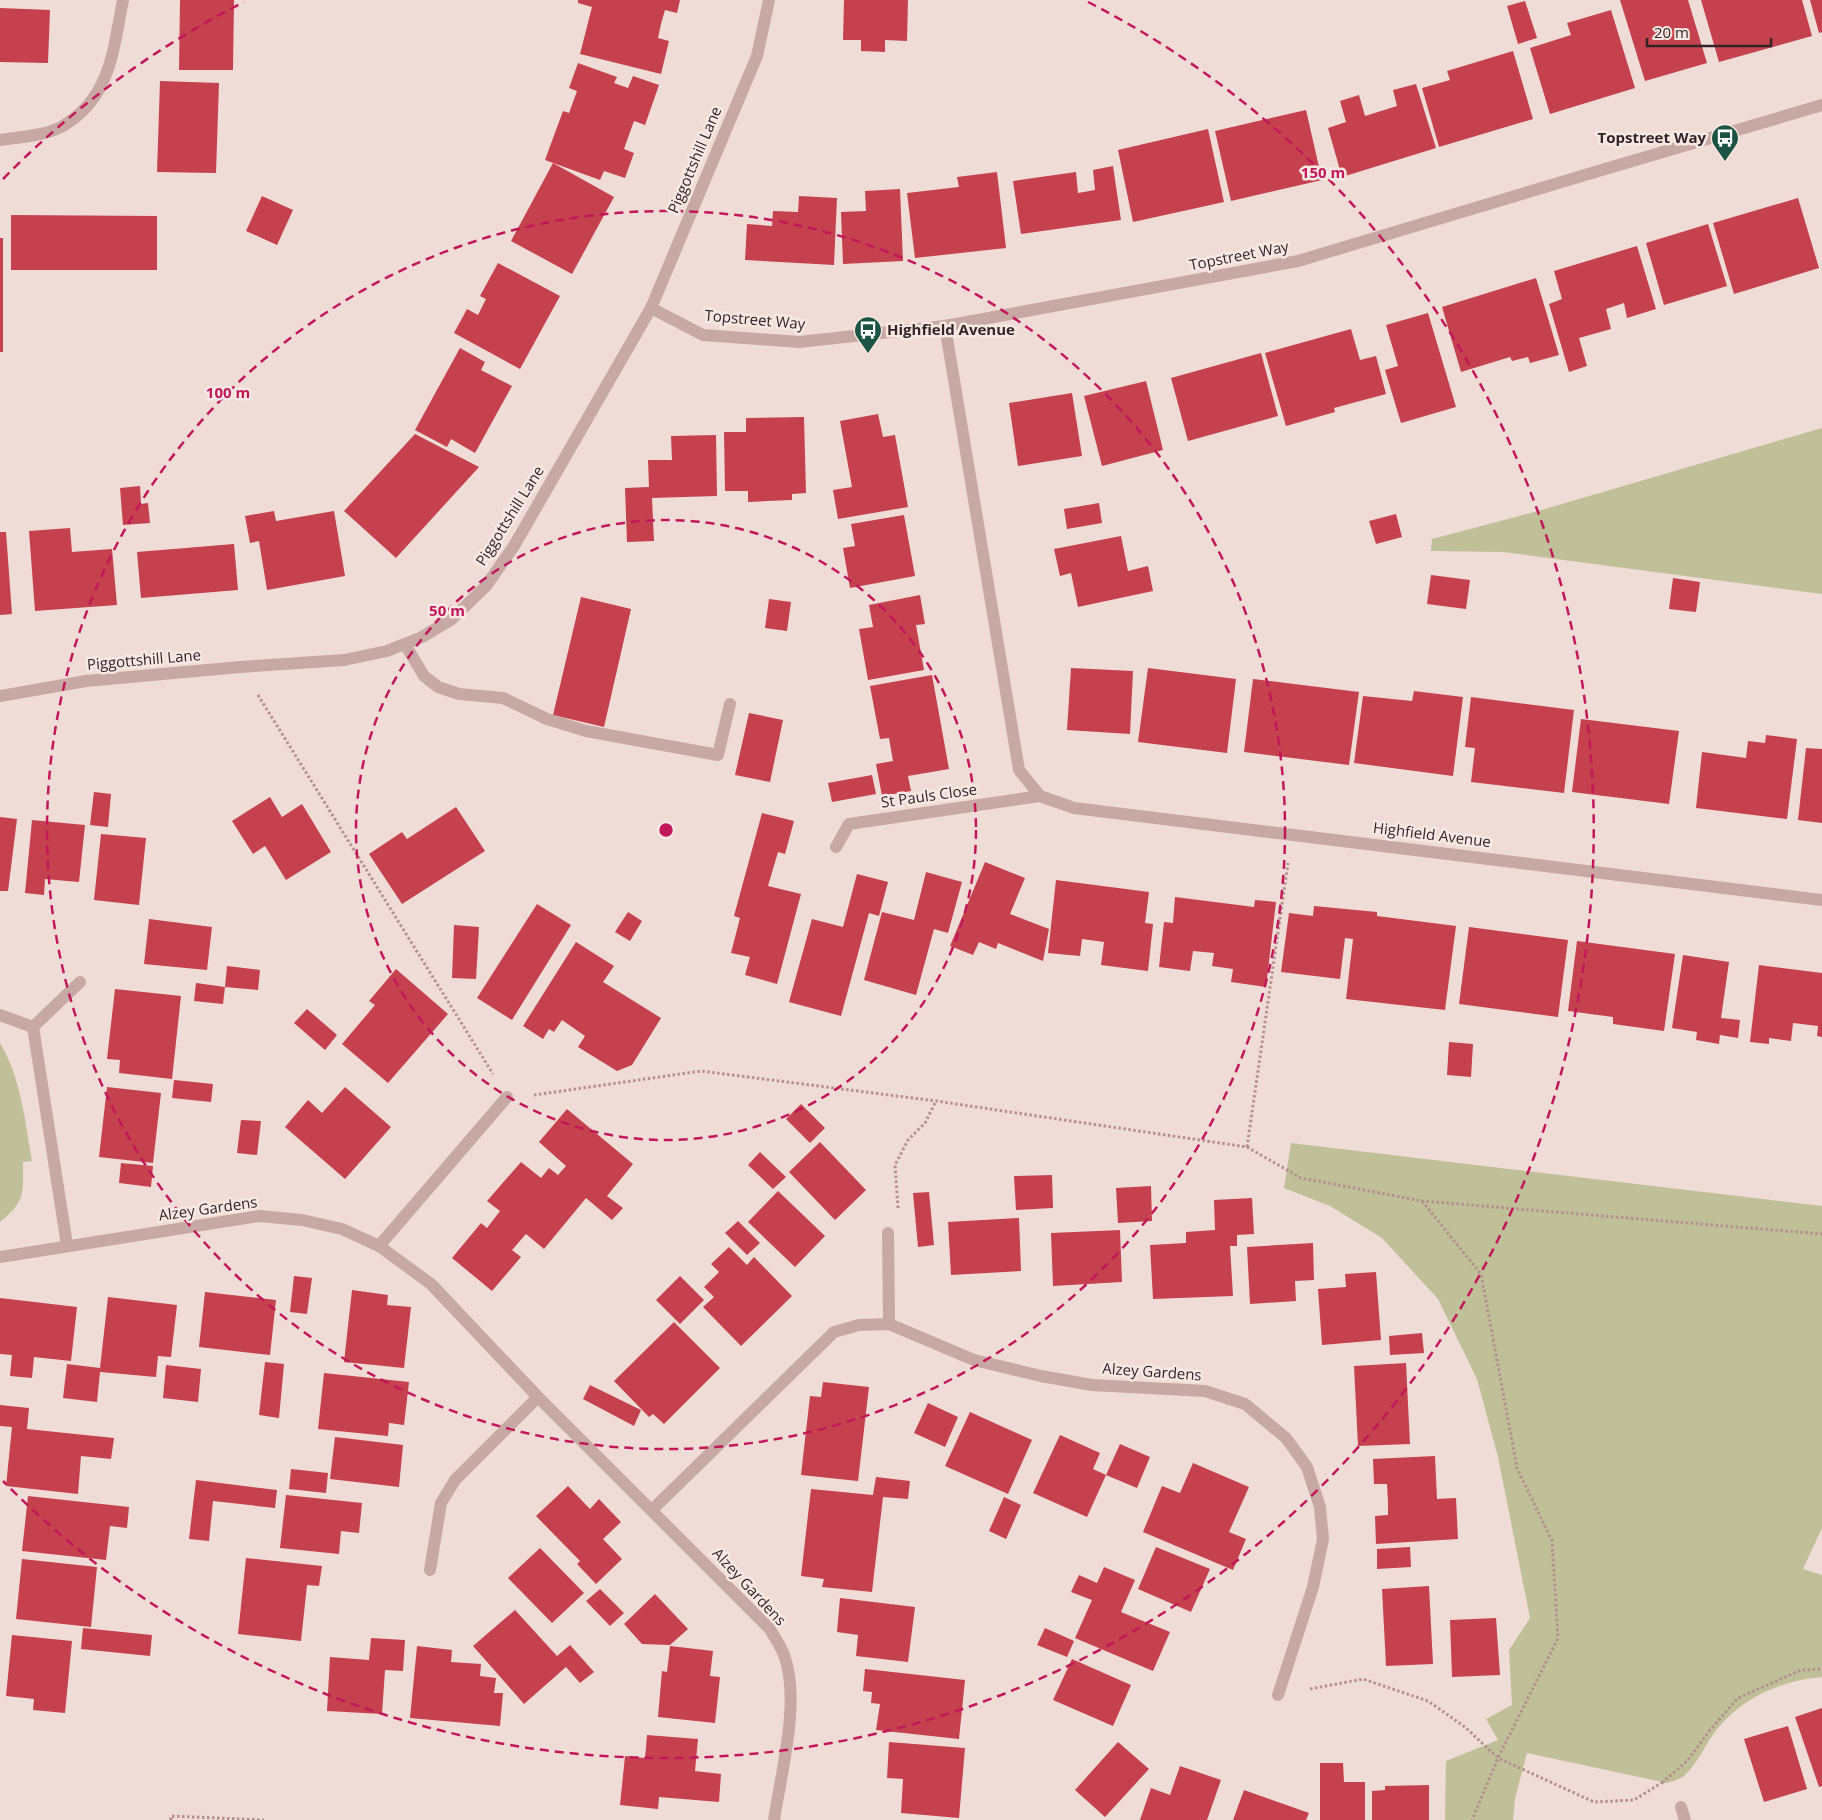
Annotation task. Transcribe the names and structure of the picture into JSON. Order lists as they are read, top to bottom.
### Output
{
  "streets": {
    "street": [
      "Piggottshill Lane",
      "Topstreet Way",
      "St Pauls Close",
      "Highfield Avenue",
      "Alzey Gardens"
    ]
  },
  "crossings": [
    ["Piggottshill Lane", "Topstreet Way"],
    ["St Pauls Close", "Highfield Avenue"]
  ],
  "places": {
    "bus stop": ["Topstreet Way", "Highfield Avenue"]
  },
  "scale_bar": "20 m",
  "rings": ["150 m", "100 m", "50 m"]
}
